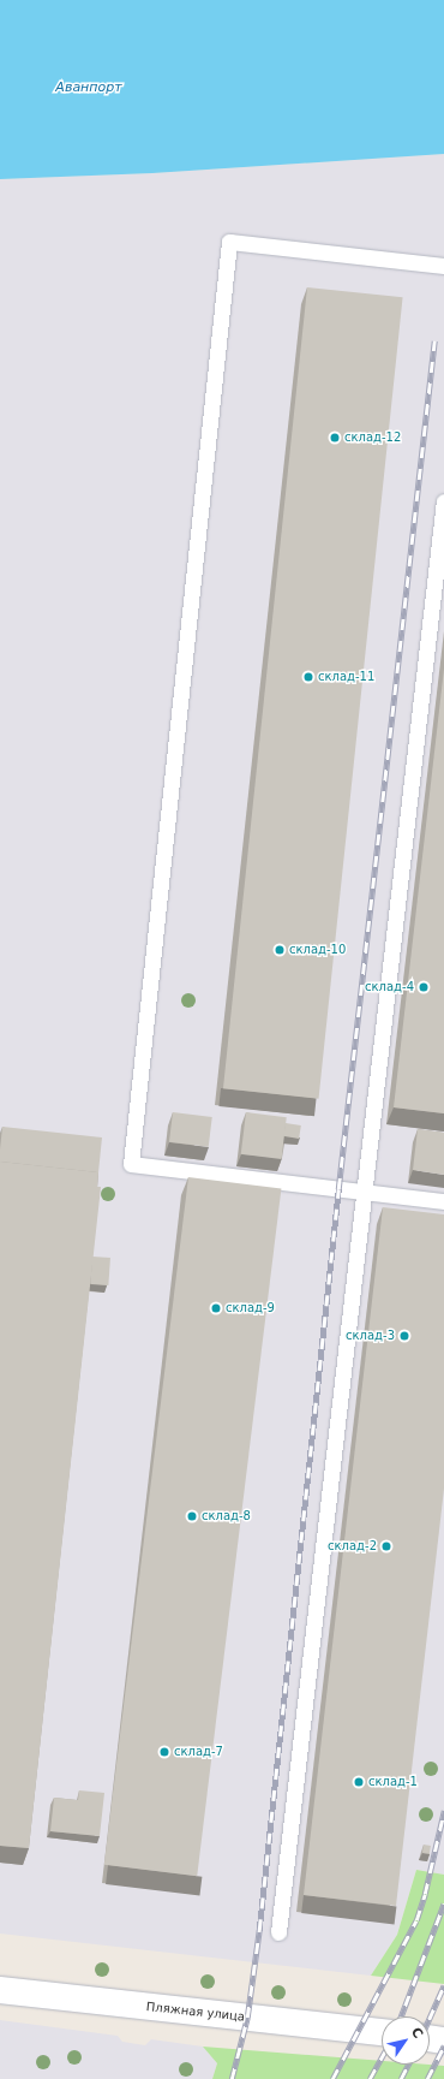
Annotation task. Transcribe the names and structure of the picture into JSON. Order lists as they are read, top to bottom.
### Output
{
  "streets": {
    "street": ["Пляжная улица"]
  },
  "water": ["Аванпорт"],
  "places": [
    "склад-12",
    "склад-11",
    "склад-10",
    "склад-4",
    "склад-9",
    "склад-3",
    "склад-8",
    "склад-2",
    "склад-7",
    "склад-1"
  ],
  "north": "top right"
}
